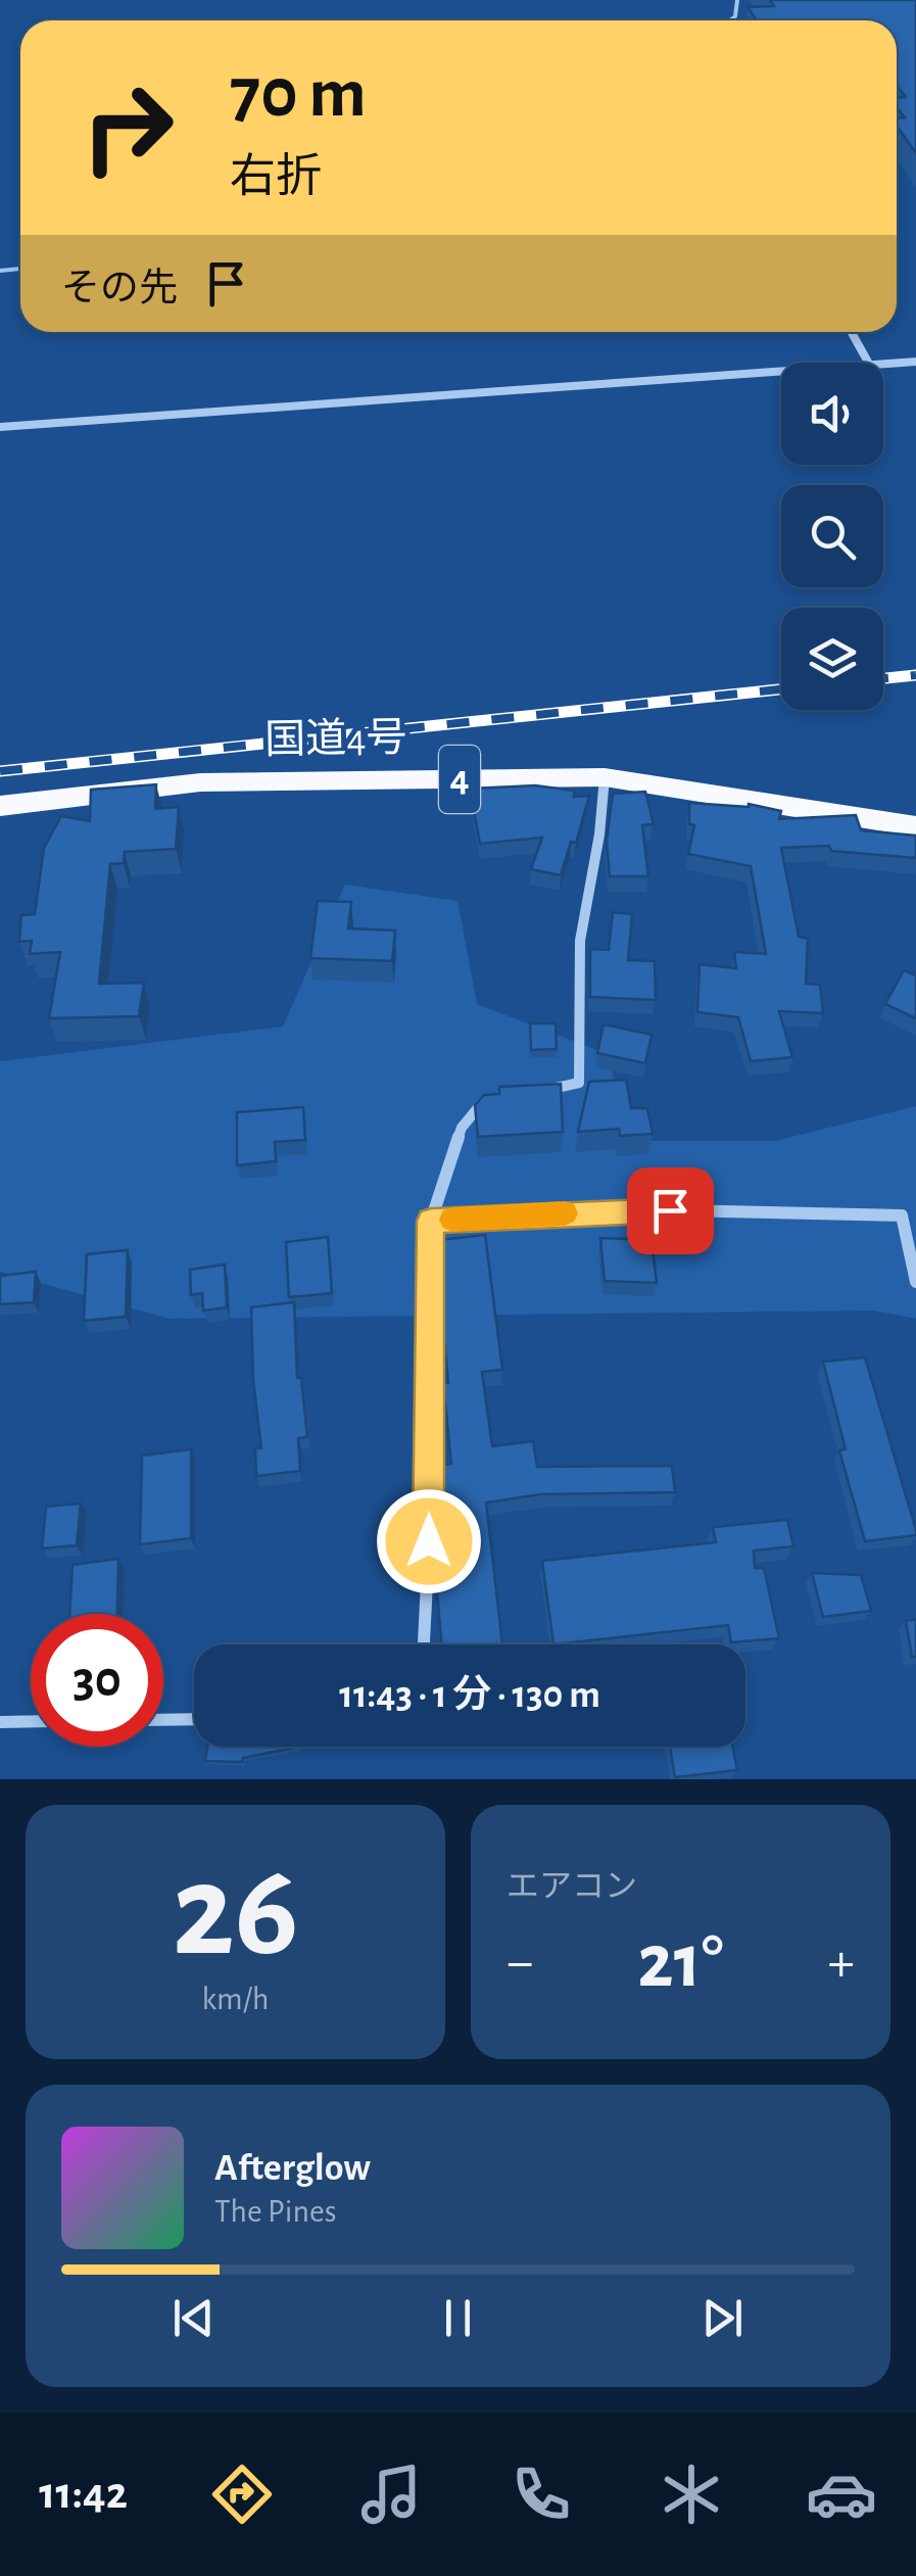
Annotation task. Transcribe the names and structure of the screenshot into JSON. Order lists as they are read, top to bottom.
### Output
{
  "streets": {
    "highway": ["国道4号", "4"]
  },
  "page": {
    "turn": ["70 m", "右折"],
    "then": "その先",
    "limit": "30",
    "trip": "11:43 · 1 分 · 130 m",
    "tile": [
      ["26", "km/h"],
      "エアコン"
    ],
    "heat": ["−", "21°", "+"],
    "song": ["Afterglow", "The Pines"],
    "tabs": "11:42"
  }
}
